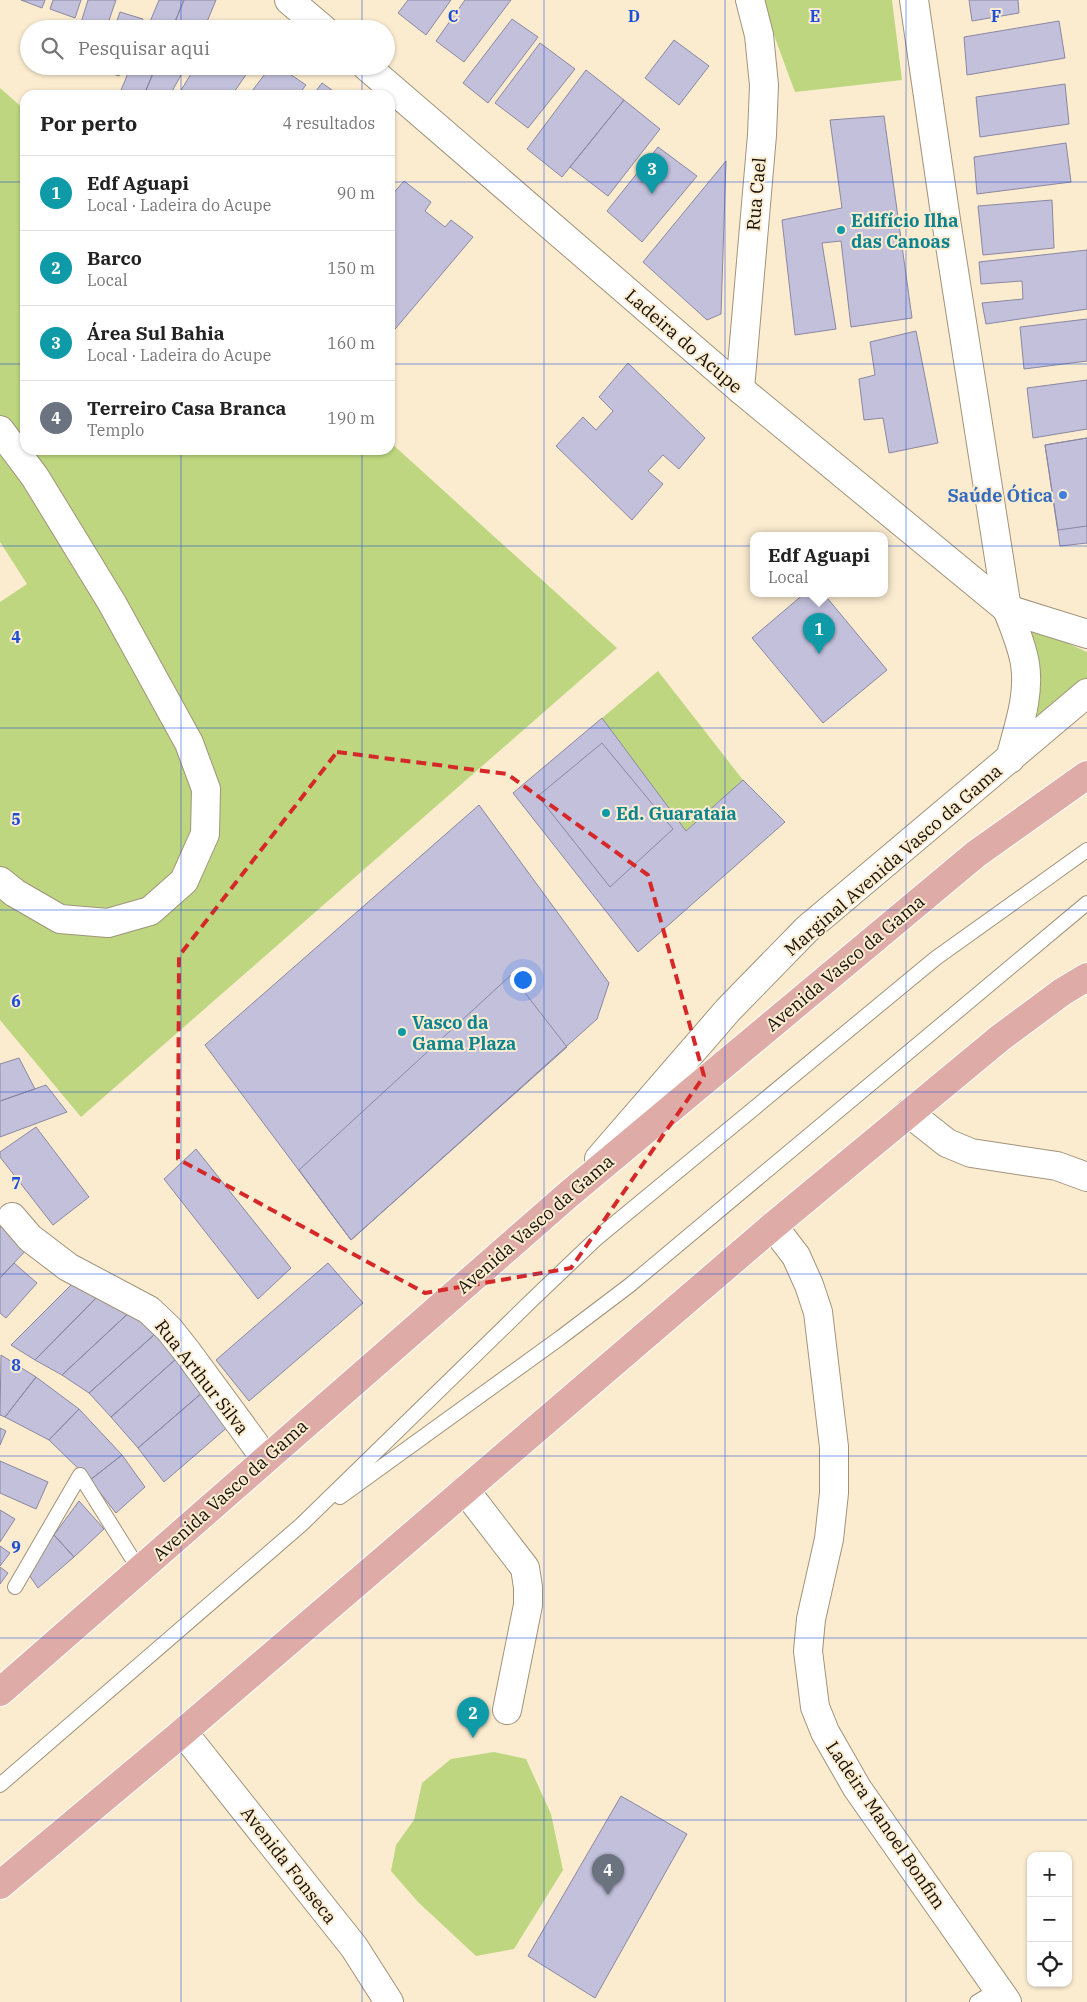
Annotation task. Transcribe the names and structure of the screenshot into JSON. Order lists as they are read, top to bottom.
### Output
{
  "streets": {
    "main road": ["Avenida Vasco da Gama"],
    "street": [
      "Rua Cael",
      "Ladeira do Acupe",
      "Marginal Avenida Vasco da Gama",
      "Rua Arthur Silva",
      "Ladeira Manoel Bonfim",
      "Avenida Fonseca"
    ]
  },
  "crossings": [
    ["Rua Cael", "Ladeira do Acupe"],
    ["Marginal Avenida Vasco da Gama", "Avenida Vasco da Gama"],
    ["Avenida Vasco da Gama", "Rua Arthur Silva"]
  ],
  "places": [
    "Edifício Ilha das Canoas",
    "Saúde Ótica",
    "Ed. Guarataia",
    "Vasco da Gama Plaza"
  ],
  "page": {
    "search": "Pesquisar aqui",
    "heading": ["Por perto", "4 resultados"],
    "pins": [
      "3",
      "1",
      "2",
      "4"
    ],
    "list": [
      {
        "mark": "1",
        "name": "Edf Aguapi",
        "note": "Local · Ladeira do Acupe",
        "value": "90 m"
      },
      {
        "mark": "2",
        "name": "Barco",
        "note": "Local",
        "value": "150 m"
      },
      {
        "mark": "3",
        "name": "Área Sul Bahia",
        "note": "Local · Ladeira do Acupe",
        "value": "160 m"
      },
      {
        "mark": "4",
        "name": "Terreiro Casa Branca",
        "note": "Templo",
        "value": "190 m"
      }
    ],
    "popup": ["Edf Aguapi", "Local"],
    "map_buttons": ["+", "−"]
  },
  "grid": {
    "columns": [
      "C",
      "D",
      "E",
      "F"
    ],
    "rows": [
      "4",
      "5",
      "6",
      "7",
      "8",
      "9"
    ]
  }
}
